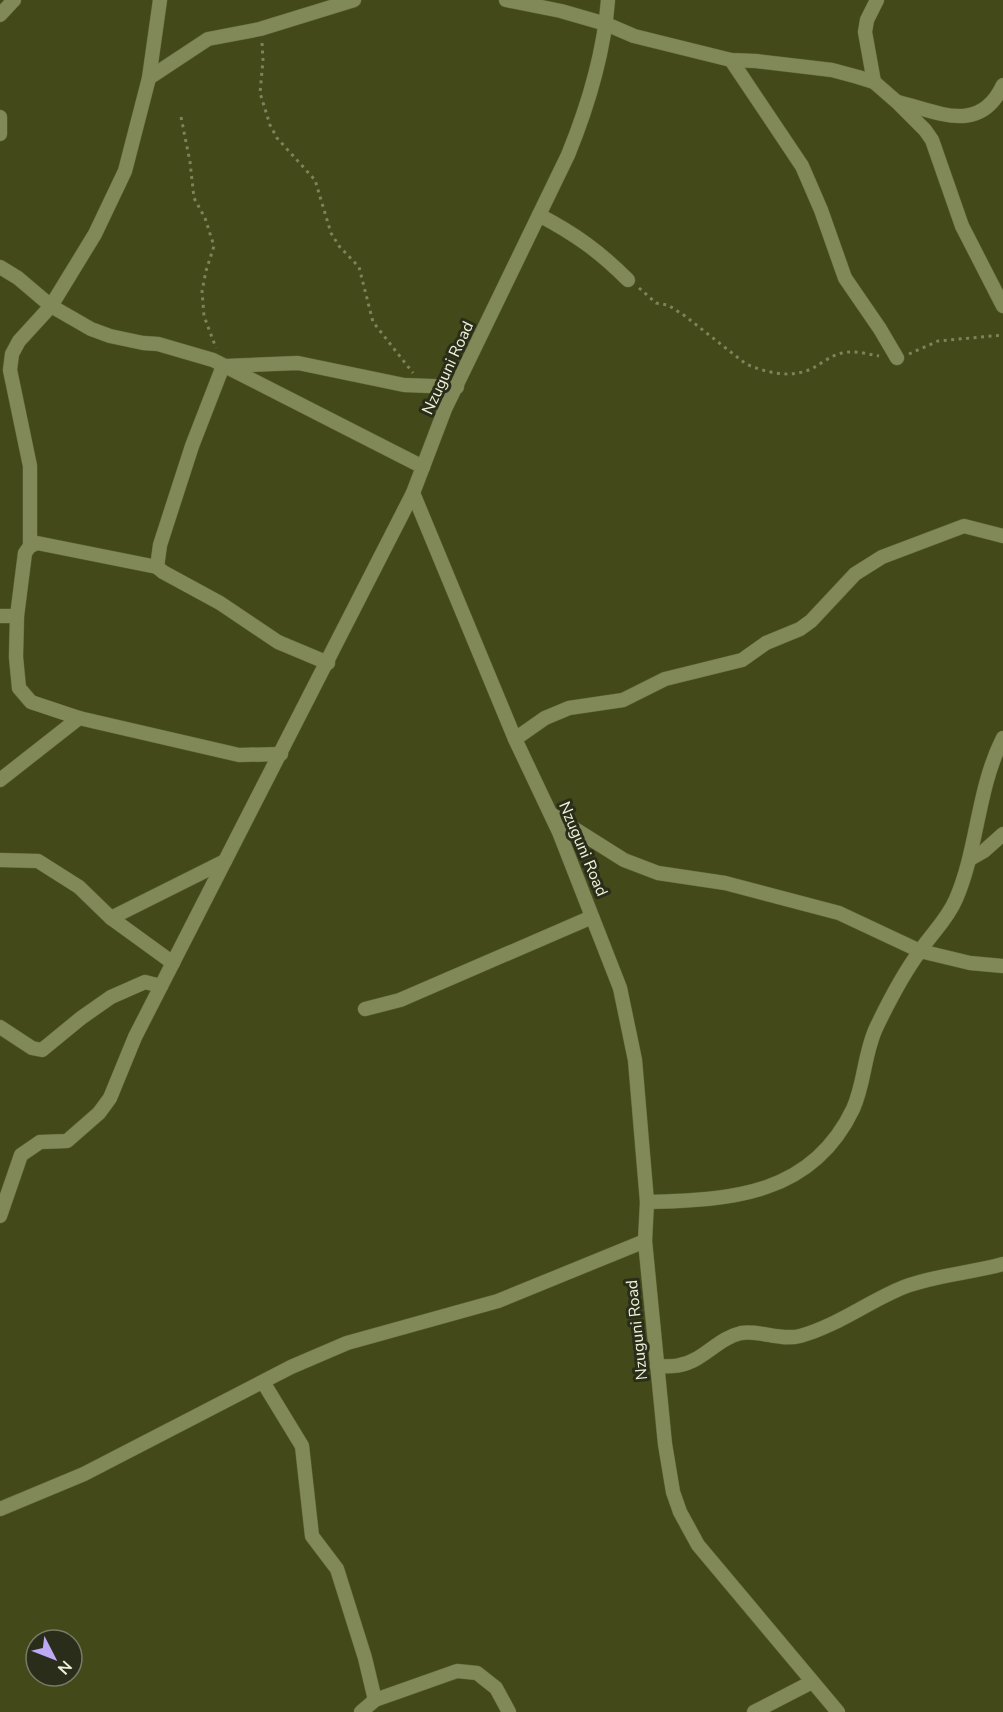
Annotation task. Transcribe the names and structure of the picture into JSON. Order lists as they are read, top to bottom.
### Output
{
  "streets": {
    "street": ["Nzuguni Road"]
  },
  "north": "bottom right"
}
